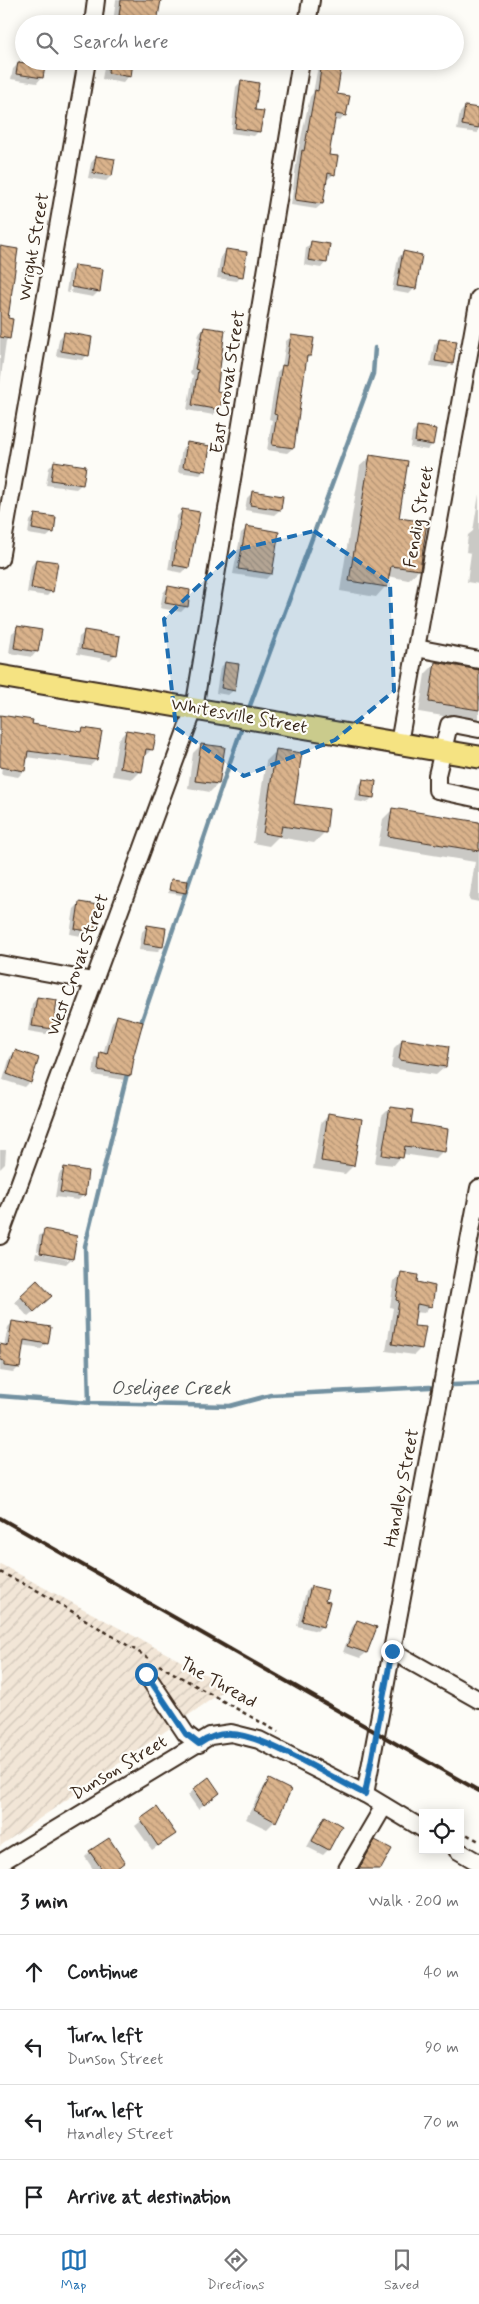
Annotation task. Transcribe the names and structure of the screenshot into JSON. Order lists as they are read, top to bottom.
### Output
{
  "streets": {
    "main road": ["Whitesville Street"],
    "street": [
      "Wright Street",
      "East Crovat Street",
      "Fendig Street",
      "West Crovat Street",
      "Handley Street",
      "Dunson Street"
    ],
    "path": ["The Thread"]
  },
  "crossings": [
    ["East Crovat Street", "Whitesville Street"],
    ["East Crovat Street", "West Crovat Street"],
    ["Fendig Street", "Whitesville Street"],
    ["Whitesville Street", "West Crovat Street"],
    ["Handley Street", "Dunson Street"]
  ],
  "water": ["Oseligee Creek"],
  "page": {
    "search": "Search here",
    "heading": ["3 min", "Walk · 200 m"],
    "list": [
      ["Continue", "40 m"],
      ["Turn left", "Dunson Street", "90 m"],
      ["Turn left", "Handley Street", "70 m"],
      "Arrive at destination"
    ],
    "nav": ["Map", "Directions", "Saved"]
  }
}
